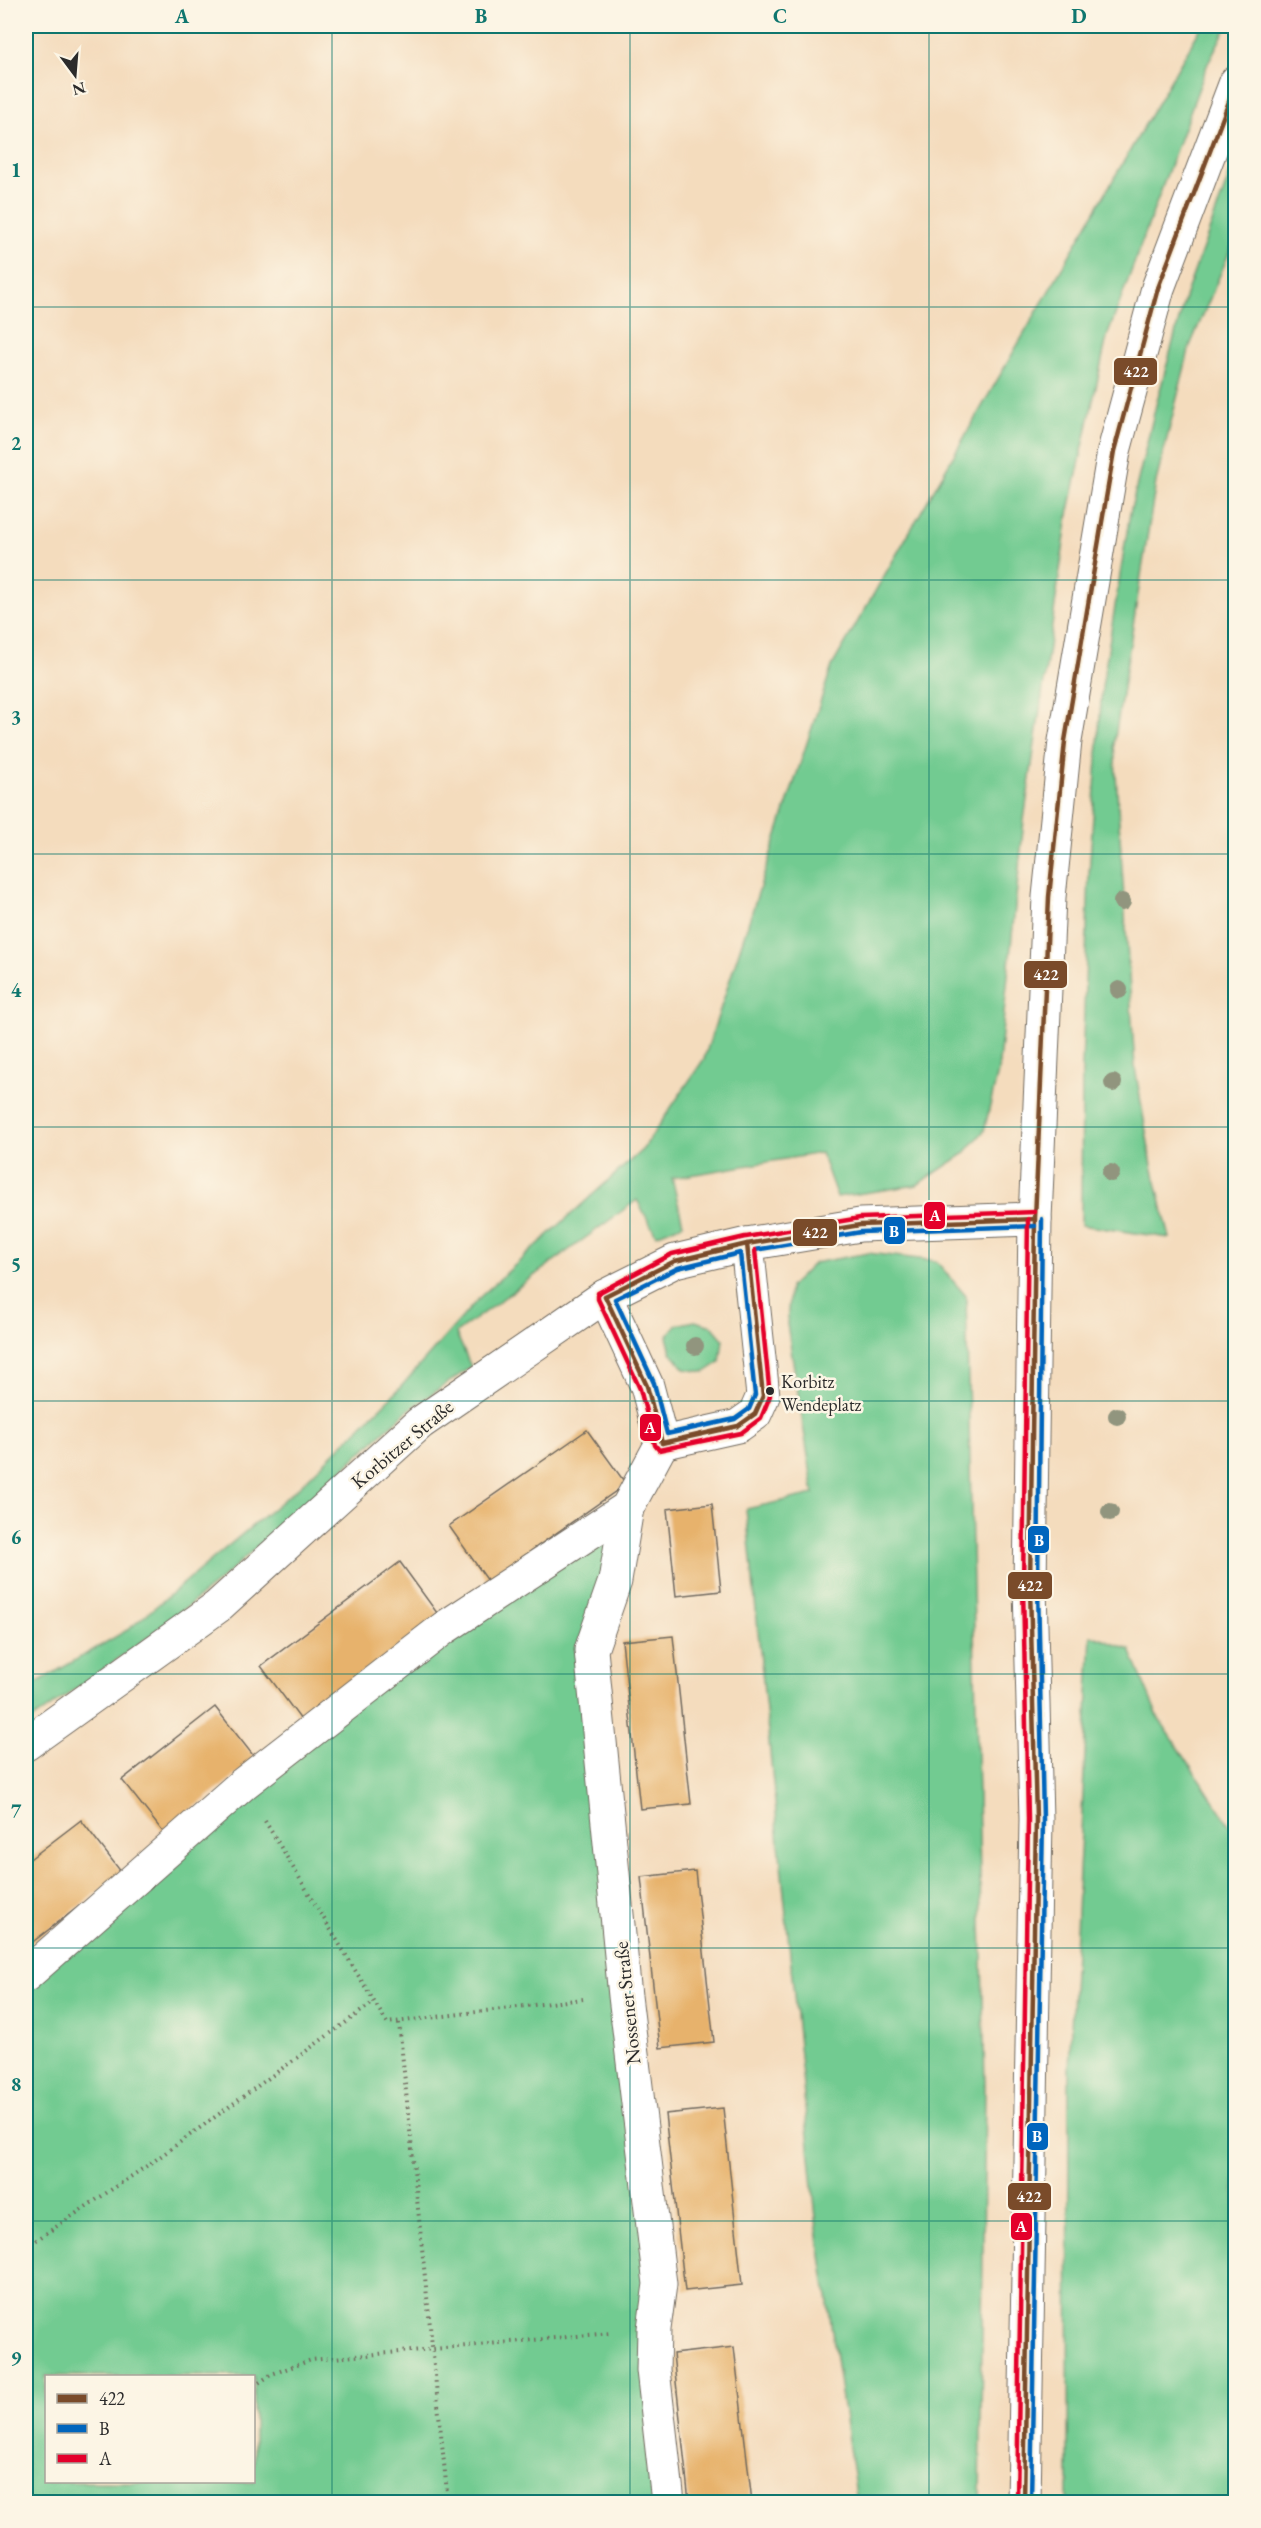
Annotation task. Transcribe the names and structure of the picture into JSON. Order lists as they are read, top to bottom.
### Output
{
  "streets": {
    "street": ["Korbitzer Straße", "Nossener Straße"]
  },
  "places": ["Korbitz Wendeplatz"],
  "lines": ["transit line 422", "transit line A", "transit line B"],
  "legend": ["422", "B", "A"],
  "north": "bottom",
  "grid": {
    "columns": [
      "A",
      "B",
      "C",
      "D"
    ],
    "rows": [
      "1",
      "2",
      "3",
      "4",
      "5",
      "6",
      "7",
      "8",
      "9"
    ]
  }
}
